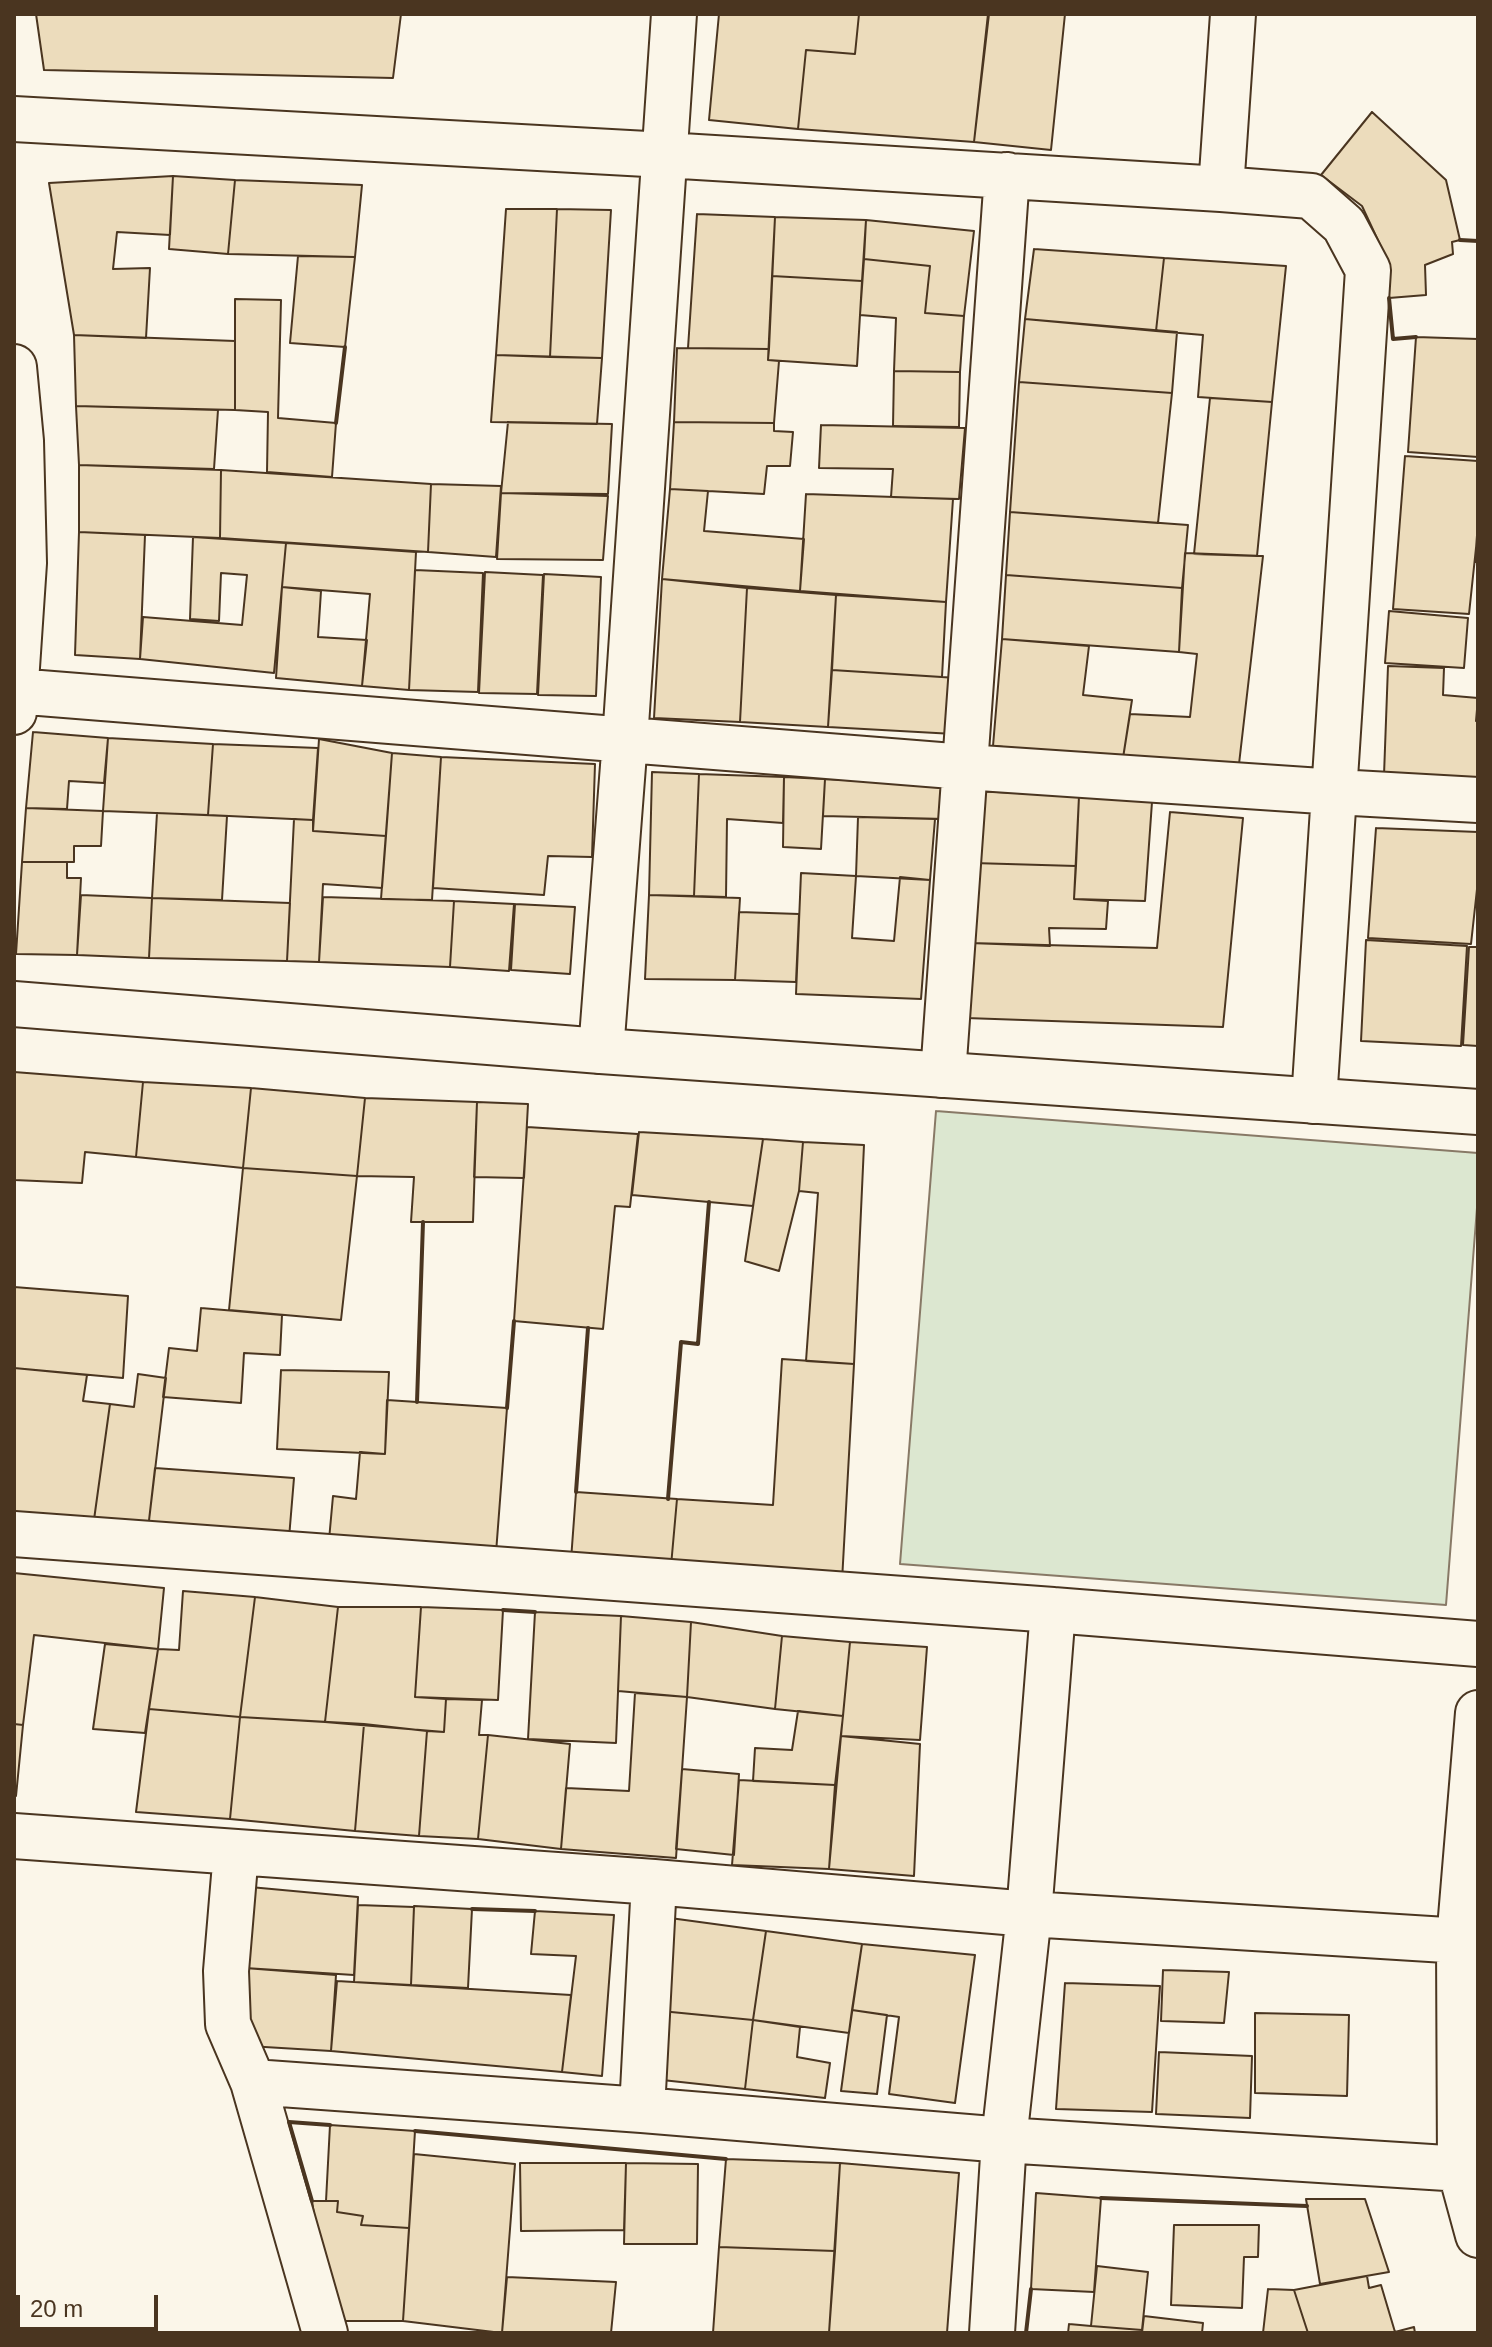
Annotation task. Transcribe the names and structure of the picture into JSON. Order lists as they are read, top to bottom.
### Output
{
  "scale_bar": "20 m"
}
